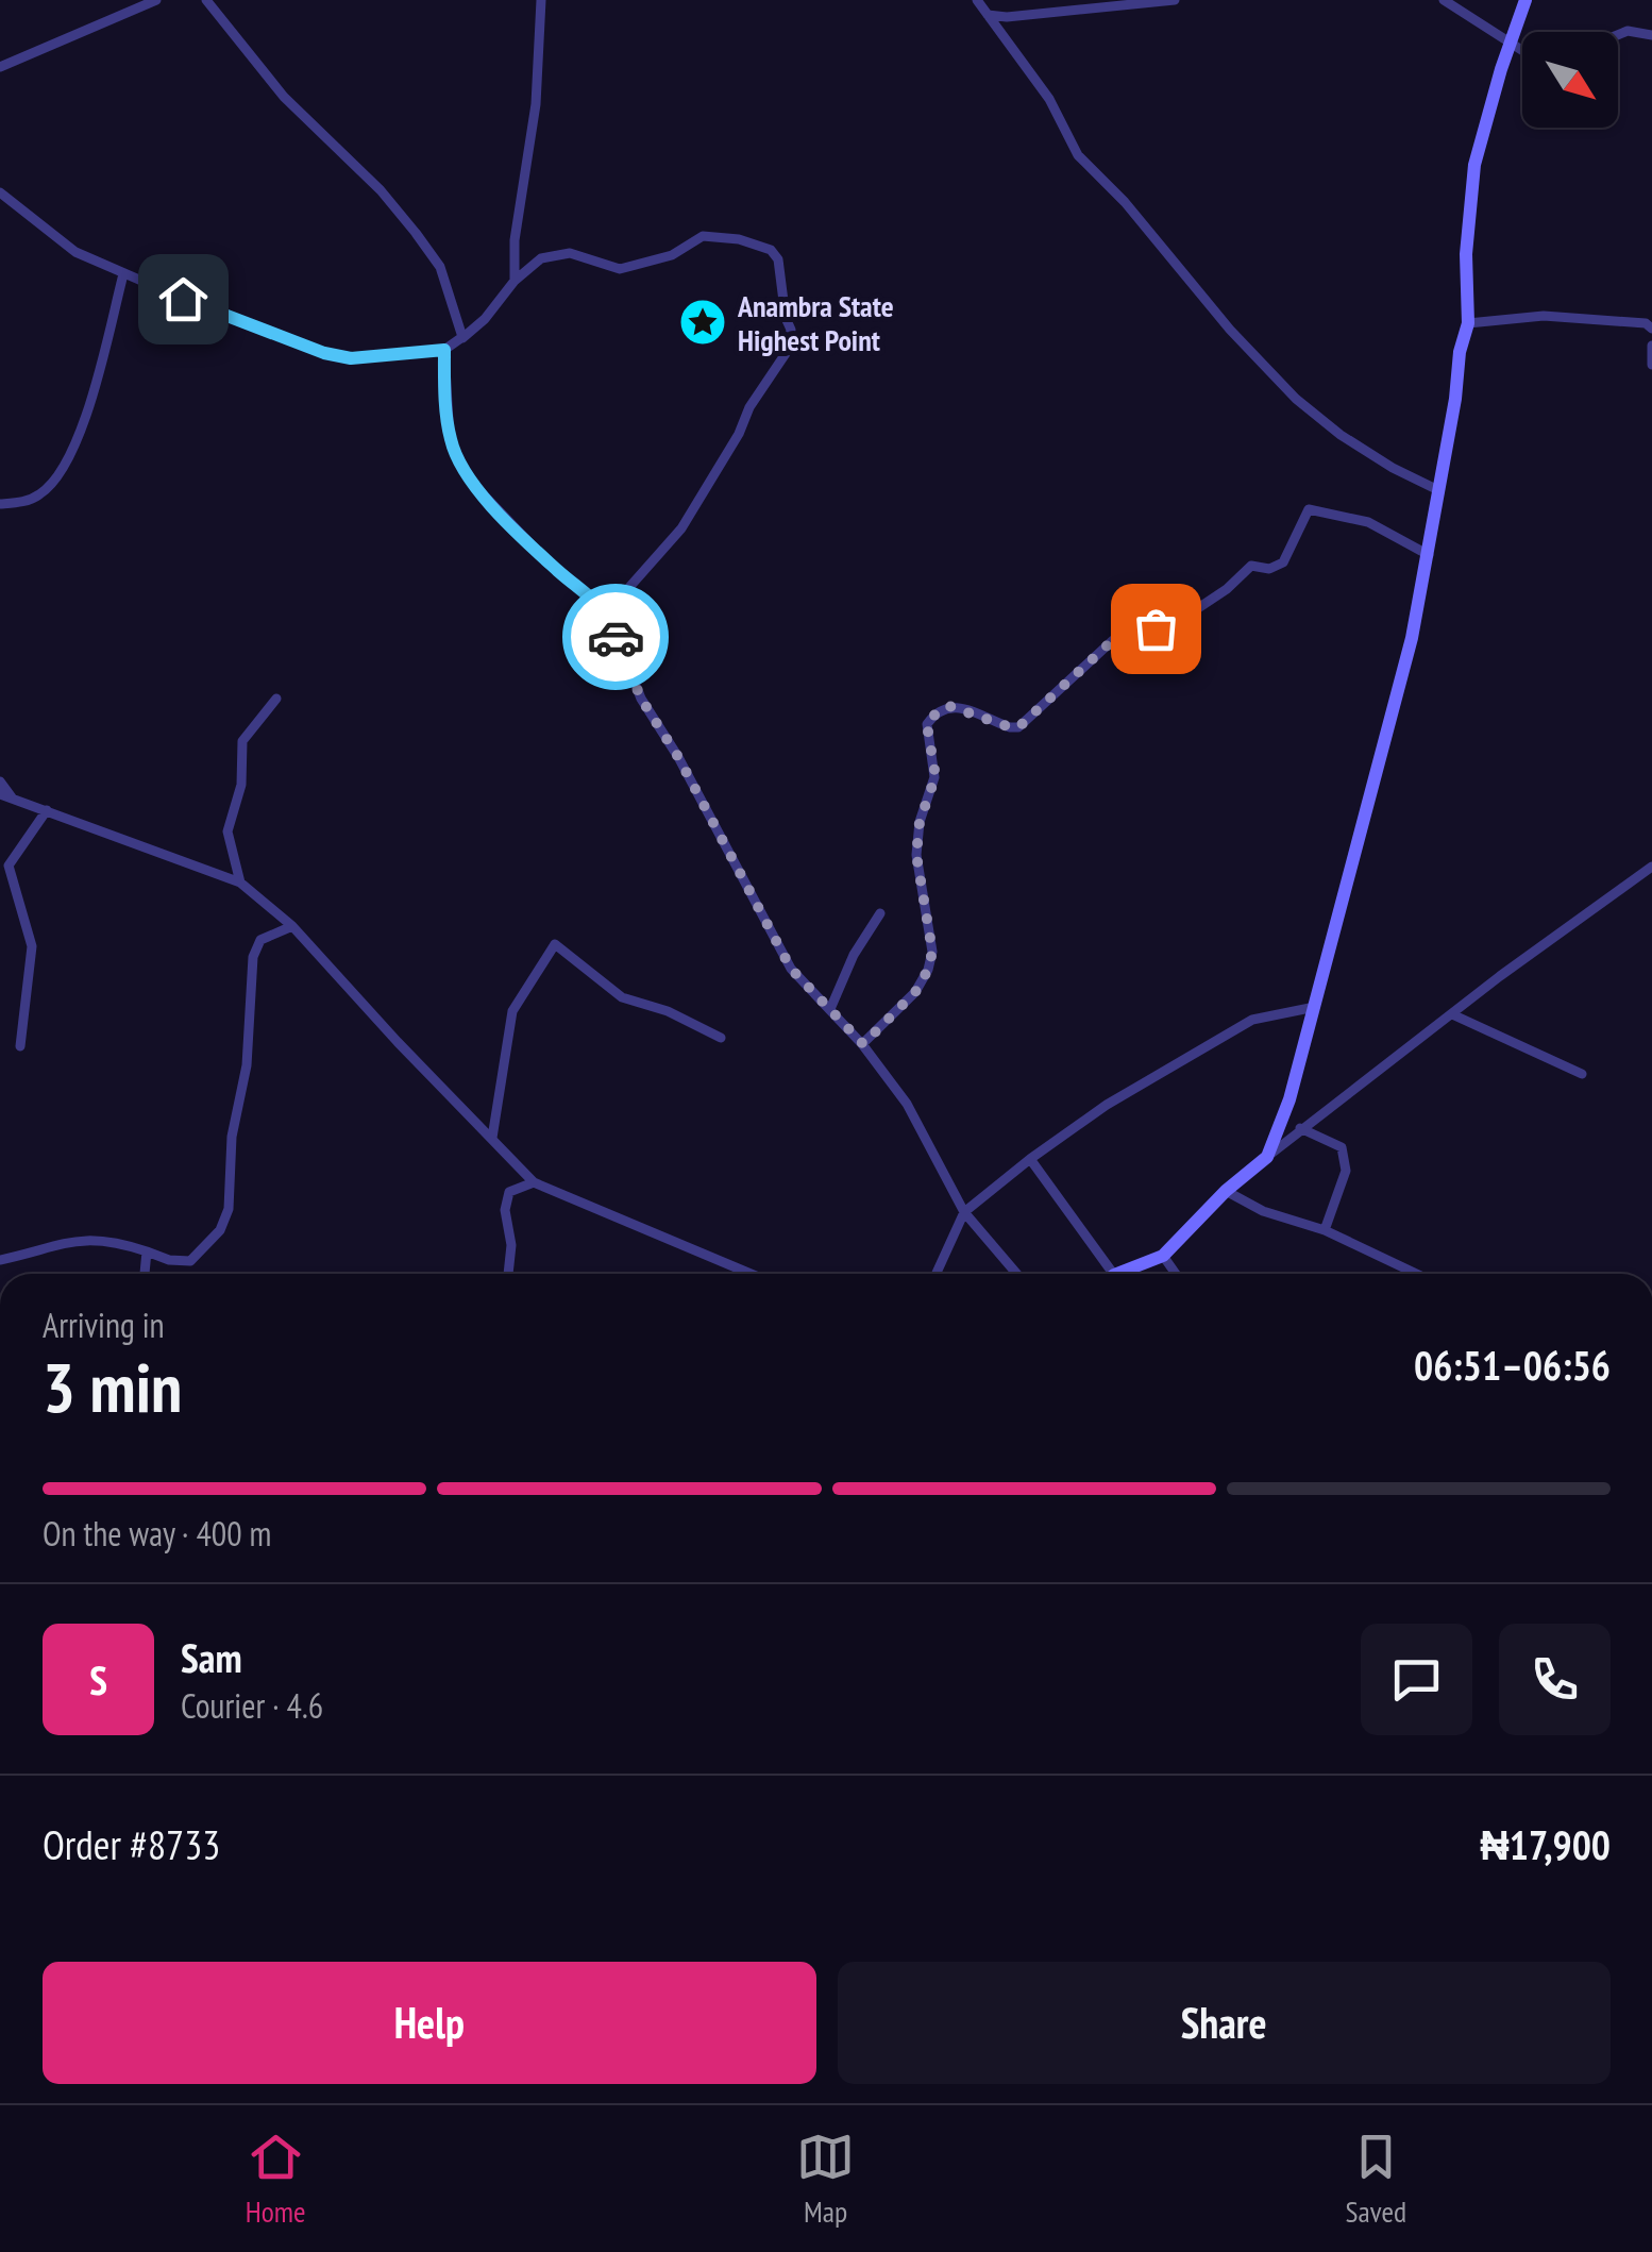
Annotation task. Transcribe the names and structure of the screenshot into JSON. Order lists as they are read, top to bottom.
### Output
{
  "places": {
    "place": ["Anambra State Highest Point"]
  },
  "north": "bottom right",
  "page": {
    "heading": ["3 min", "Arriving in", "06:51–06:56"],
    "panel": [
      "Sam",
      "Courier · 4.6",
      "Order #8733",
      "₦17,900"
    ],
    "bar": "On the way · 400 m",
    "round": "S",
    "buttons": ["Help", "Share"],
    "tabs": ["Home", "Map", "Saved"]
  }
}
